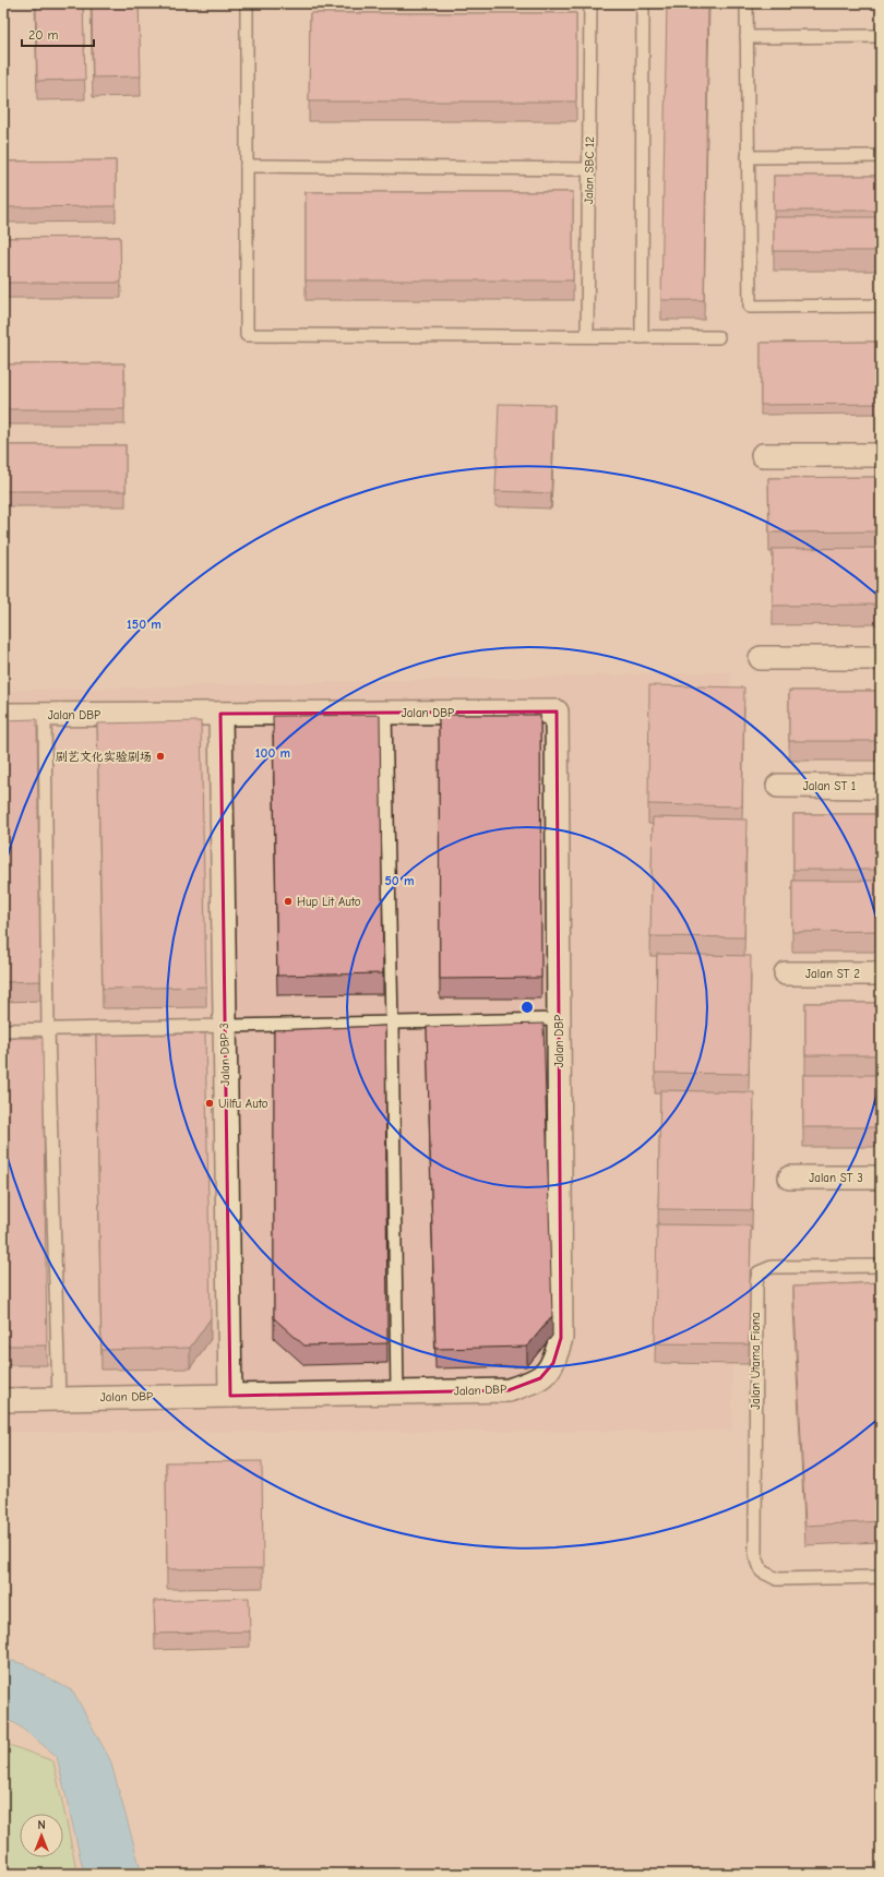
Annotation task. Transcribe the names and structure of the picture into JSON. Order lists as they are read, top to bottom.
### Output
{
  "streets": {
    "street": [
      "Jalan DBP",
      "Jalan ST 1",
      "Jalan ST 2",
      "Jalan DBP 3",
      "Jalan ST 3"
    ],
    "lane": ["Jalan SBC 12", "Jalan Utama Fiona"]
  },
  "crossings": [
    ["Jalan DBP", "Jalan DBP 3"]
  ],
  "places": ["剧艺文化实验剧场", "Hup Lit Auto", "Uilfu Auto"],
  "scale_bar": "20 m",
  "north": "top",
  "rings": ["150 m", "100 m", "50 m"]
}
